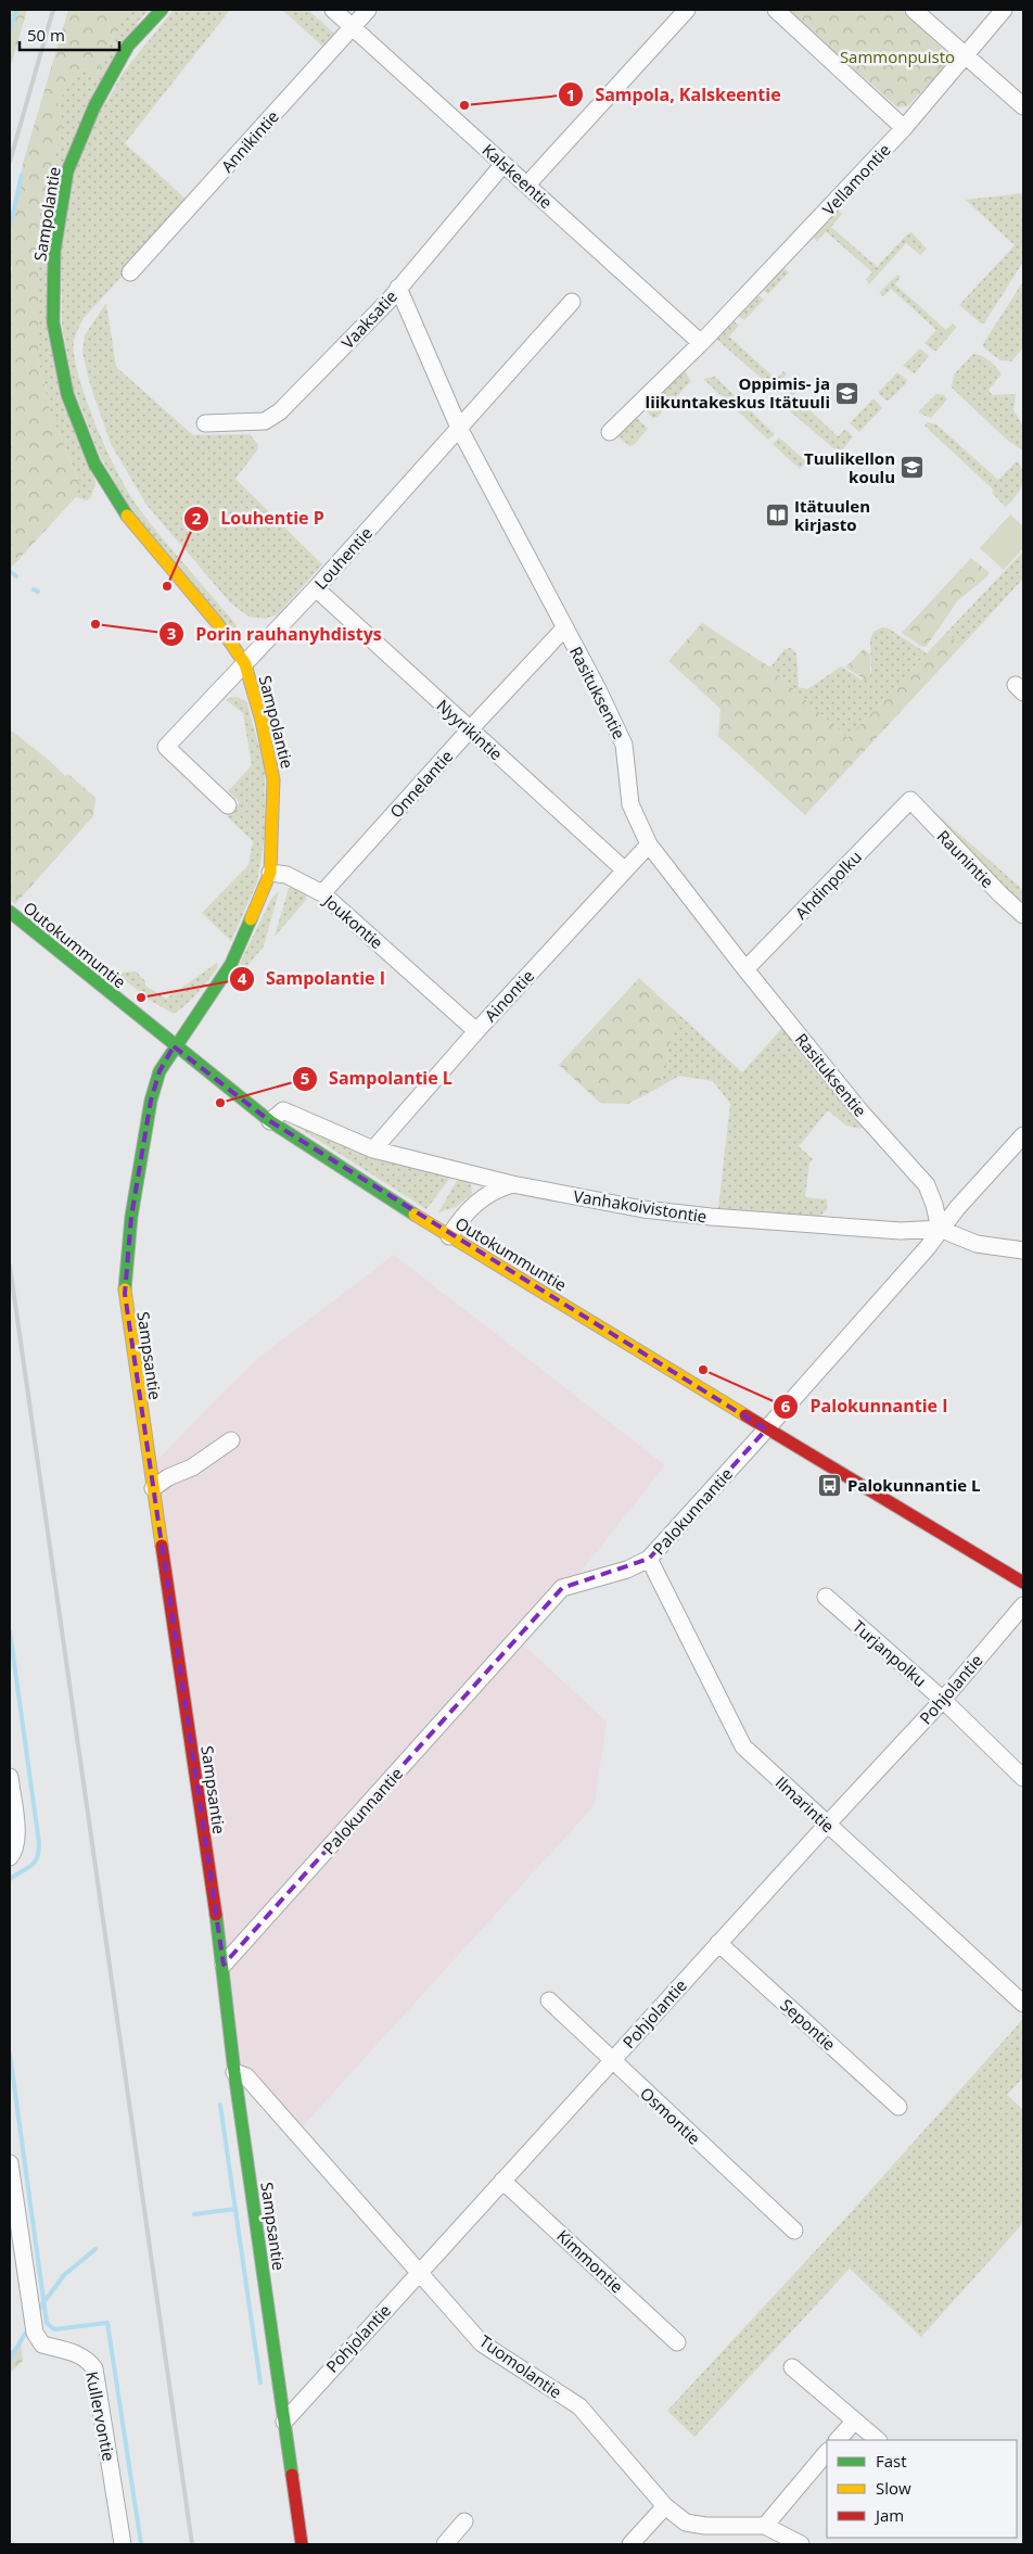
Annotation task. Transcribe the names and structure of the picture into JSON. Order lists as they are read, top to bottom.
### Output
{
  "streets": {
    "street": [
      "Annikintie",
      "Kalskeentie",
      "Vellamontie",
      "Sampolantie",
      "Vaaksatie",
      "Louhentie",
      "Rasituksentie",
      "Nyyrikintie",
      "Onnelantie",
      "Raunintie",
      "Ahdinpolku",
      "Joukontie",
      "Outokummuntie",
      "Ainontie",
      "Vanhakoivistontie",
      "Sampsantie",
      "Palokunnantie",
      "Turjanpolku",
      "Pohjolantie",
      "Ilmarintie",
      "Sepontie",
      "Osmontie",
      "Kimmontie",
      "Tuomolantie",
      "Kullervontie"
    ]
  },
  "crossings": [
    ["Annikintie", "Kalskeentie"],
    ["Kalskeentie", "Vellamontie"],
    ["Kalskeentie", "Vaaksatie"],
    ["Sampolantie", "Louhentie"],
    ["Sampolantie", "Joukontie"],
    ["Sampolantie", "Outokummuntie"],
    ["Sampolantie", "Sampsantie"],
    ["Vaaksatie", "Rasituksentie"],
    ["Louhentie", "Rasituksentie"],
    ["Louhentie", "Nyyrikintie"],
    ["Rasituksentie", "Onnelantie"],
    ["Rasituksentie", "Ahdinpolku"],
    ["Rasituksentie", "Ainontie"],
    ["Rasituksentie", "Vanhakoivistontie"],
    ["Rasituksentie", "Palokunnantie"],
    ["Nyyrikintie", "Onnelantie"],
    ["Nyyrikintie", "Ainontie"],
    ["Onnelantie", "Joukontie"],
    ["Raunintie", "Ahdinpolku"],
    ["Joukontie", "Ainontie"],
    ["Outokummuntie", "Vanhakoivistontie"],
    ["Outokummuntie", "Sampsantie"],
    ["Outokummuntie", "Palokunnantie"],
    ["Ainontie", "Vanhakoivistontie"],
    ["Vanhakoivistontie", "Palokunnantie"],
    ["Sampsantie", "Palokunnantie"],
    ["Sampsantie", "Pohjolantie"],
    ["Sampsantie", "Tuomolantie"],
    ["Palokunnantie", "Ilmarintie"],
    ["Turjanpolku", "Pohjolantie"],
    ["Pohjolantie", "Ilmarintie"],
    ["Pohjolantie", "Sepontie"],
    ["Pohjolantie", "Osmontie"],
    ["Pohjolantie", "Kimmontie"],
    ["Pohjolantie", "Tuomolantie"]
  ],
  "parks": ["Sammonpuisto"],
  "places": {
    "other": [
      "Sampola, Kalskeentie",
      "Louhentie P",
      "Porin rauhanyhdistys",
      "Sampolantie I",
      "Sampolantie L",
      "Palokunnantie I"
    ],
    "school or university": ["Oppimis- ja liikuntakeskus Itätuuli", "Tuulikellon koulu"],
    "library": ["Itätuulen kirjasto"],
    "bus stop": ["Palokunnantie L"]
  },
  "legend": ["Fast", "Slow", "Jam"],
  "scale_bar": "50 m"
}
